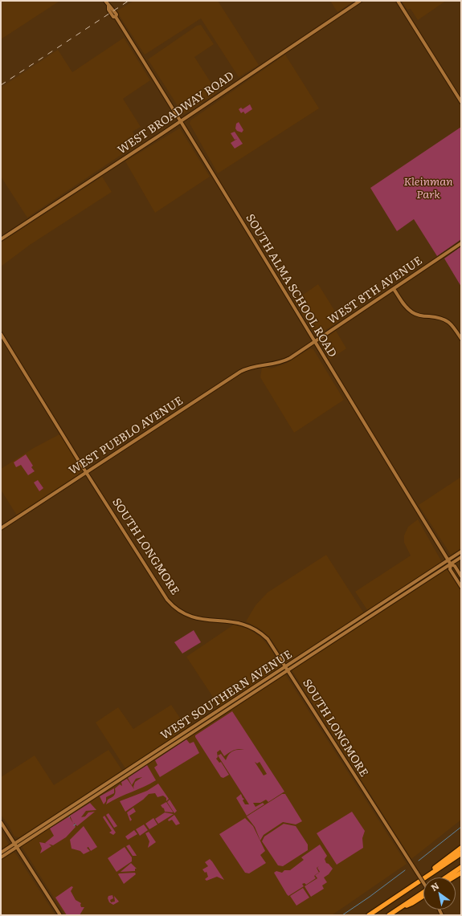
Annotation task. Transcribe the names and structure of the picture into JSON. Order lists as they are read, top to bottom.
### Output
{
  "streets": {
    "main road": [
      "WEST BROADWAY ROAD",
      "SOUTH ALMA SCHOOL ROAD",
      "WEST 8TH AVENUE",
      "WEST PUEBLO AVENUE",
      "SOUTH LONGMORE",
      "WEST SOUTHERN AVENUE"
    ]
  },
  "crossings": [
    ["WEST BROADWAY ROAD", "SOUTH ALMA SCHOOL ROAD"],
    ["SOUTH ALMA SCHOOL ROAD", "WEST 8TH AVENUE"],
    ["SOUTH ALMA SCHOOL ROAD", "WEST SOUTHERN AVENUE"],
    ["WEST 8TH AVENUE", "WEST PUEBLO AVENUE"],
    ["WEST PUEBLO AVENUE", "SOUTH LONGMORE"],
    ["SOUTH LONGMORE", "WEST SOUTHERN AVENUE"]
  ],
  "parks": ["Kleinman Park"],
  "north": "top left"
}
